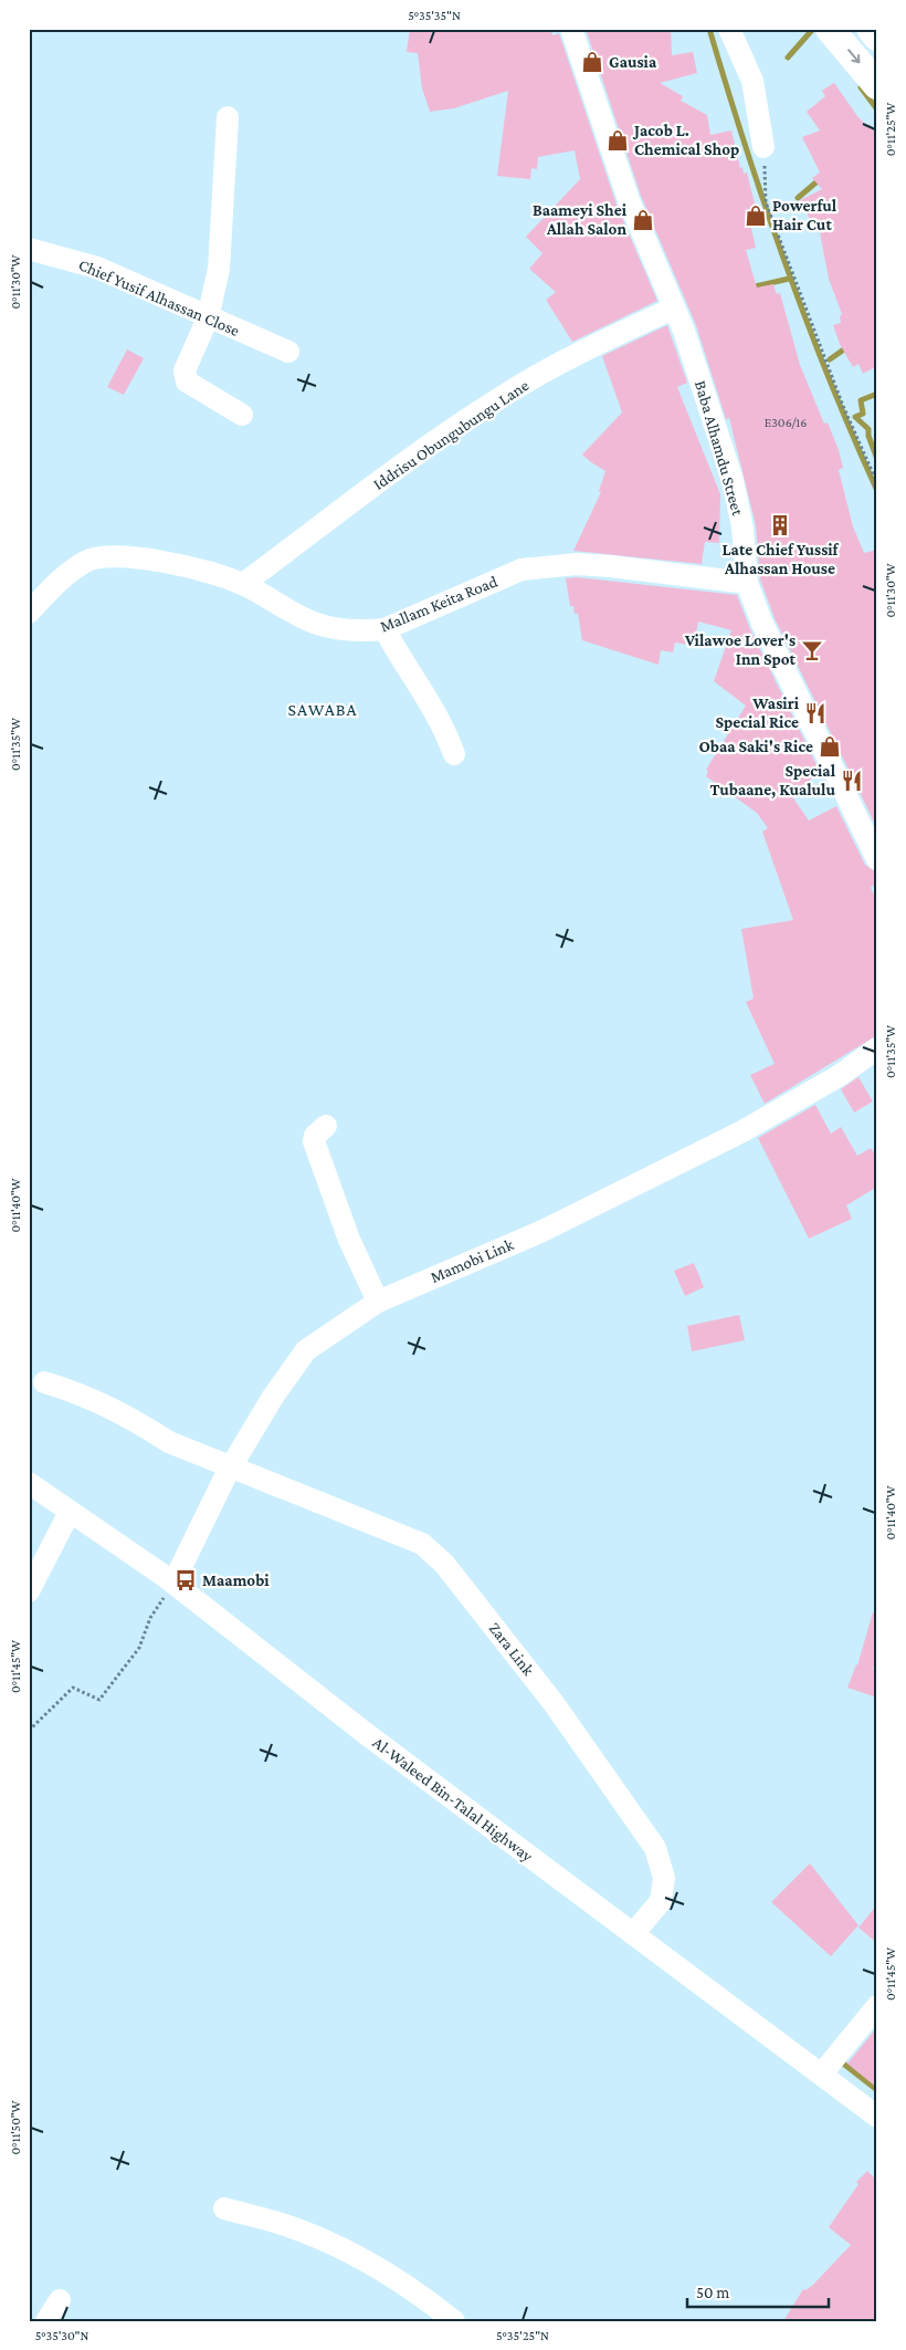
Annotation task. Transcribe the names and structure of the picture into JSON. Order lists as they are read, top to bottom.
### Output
{
  "streets": {
    "street": [
      "Chief Yusif Alhassan Close",
      "Iddrisu Obungubungu Lane",
      "Baba Alhamdu Street",
      "Mallam Keita Road",
      "Mamobi Link",
      "Zara Link",
      "Al-Waleed Bin-Talal Highway"
    ]
  },
  "crossings": [
    ["Iddrisu Obungubungu Lane", "Baba Alhamdu Street"],
    ["Iddrisu Obungubungu Lane", "Mallam Keita Road"],
    ["Baba Alhamdu Street", "Mallam Keita Road"],
    ["Mamobi Link", "Zara Link"],
    ["Mamobi Link", "Al-Waleed Bin-Talal Highway"],
    ["Zara Link", "Al-Waleed Bin-Talal Highway"]
  ],
  "districts": ["SAWABA"],
  "places": {
    "shop": [
      "Gausia",
      "Jacob L. Chemical Shop",
      "Powerful Hair Cut",
      "Baameyi Shei Allah Salon",
      "Obaa Saki's Rice"
    ],
    "building": ["Late Chief Yussif Alhassan House"],
    "bar": ["Vilawoe Lover's Inn Spot"],
    "restaurant": ["Wasiri Special Rice", "Special Tubaane, Kualulu"],
    "bus stop": ["Maamobi"]
  },
  "house_numbers": ["E306/16"],
  "scale_bar": "50 m",
  "coordinates": [
    "5°35'35\"N",
    "0°11'25\"W",
    "0°11'30\"W",
    "0°11'35\"W",
    "0°11'40\"W",
    "0°11'45\"W",
    "0°11'50\"W",
    "5°35'30\"N",
    "5°35'25\"N"
  ]
}
